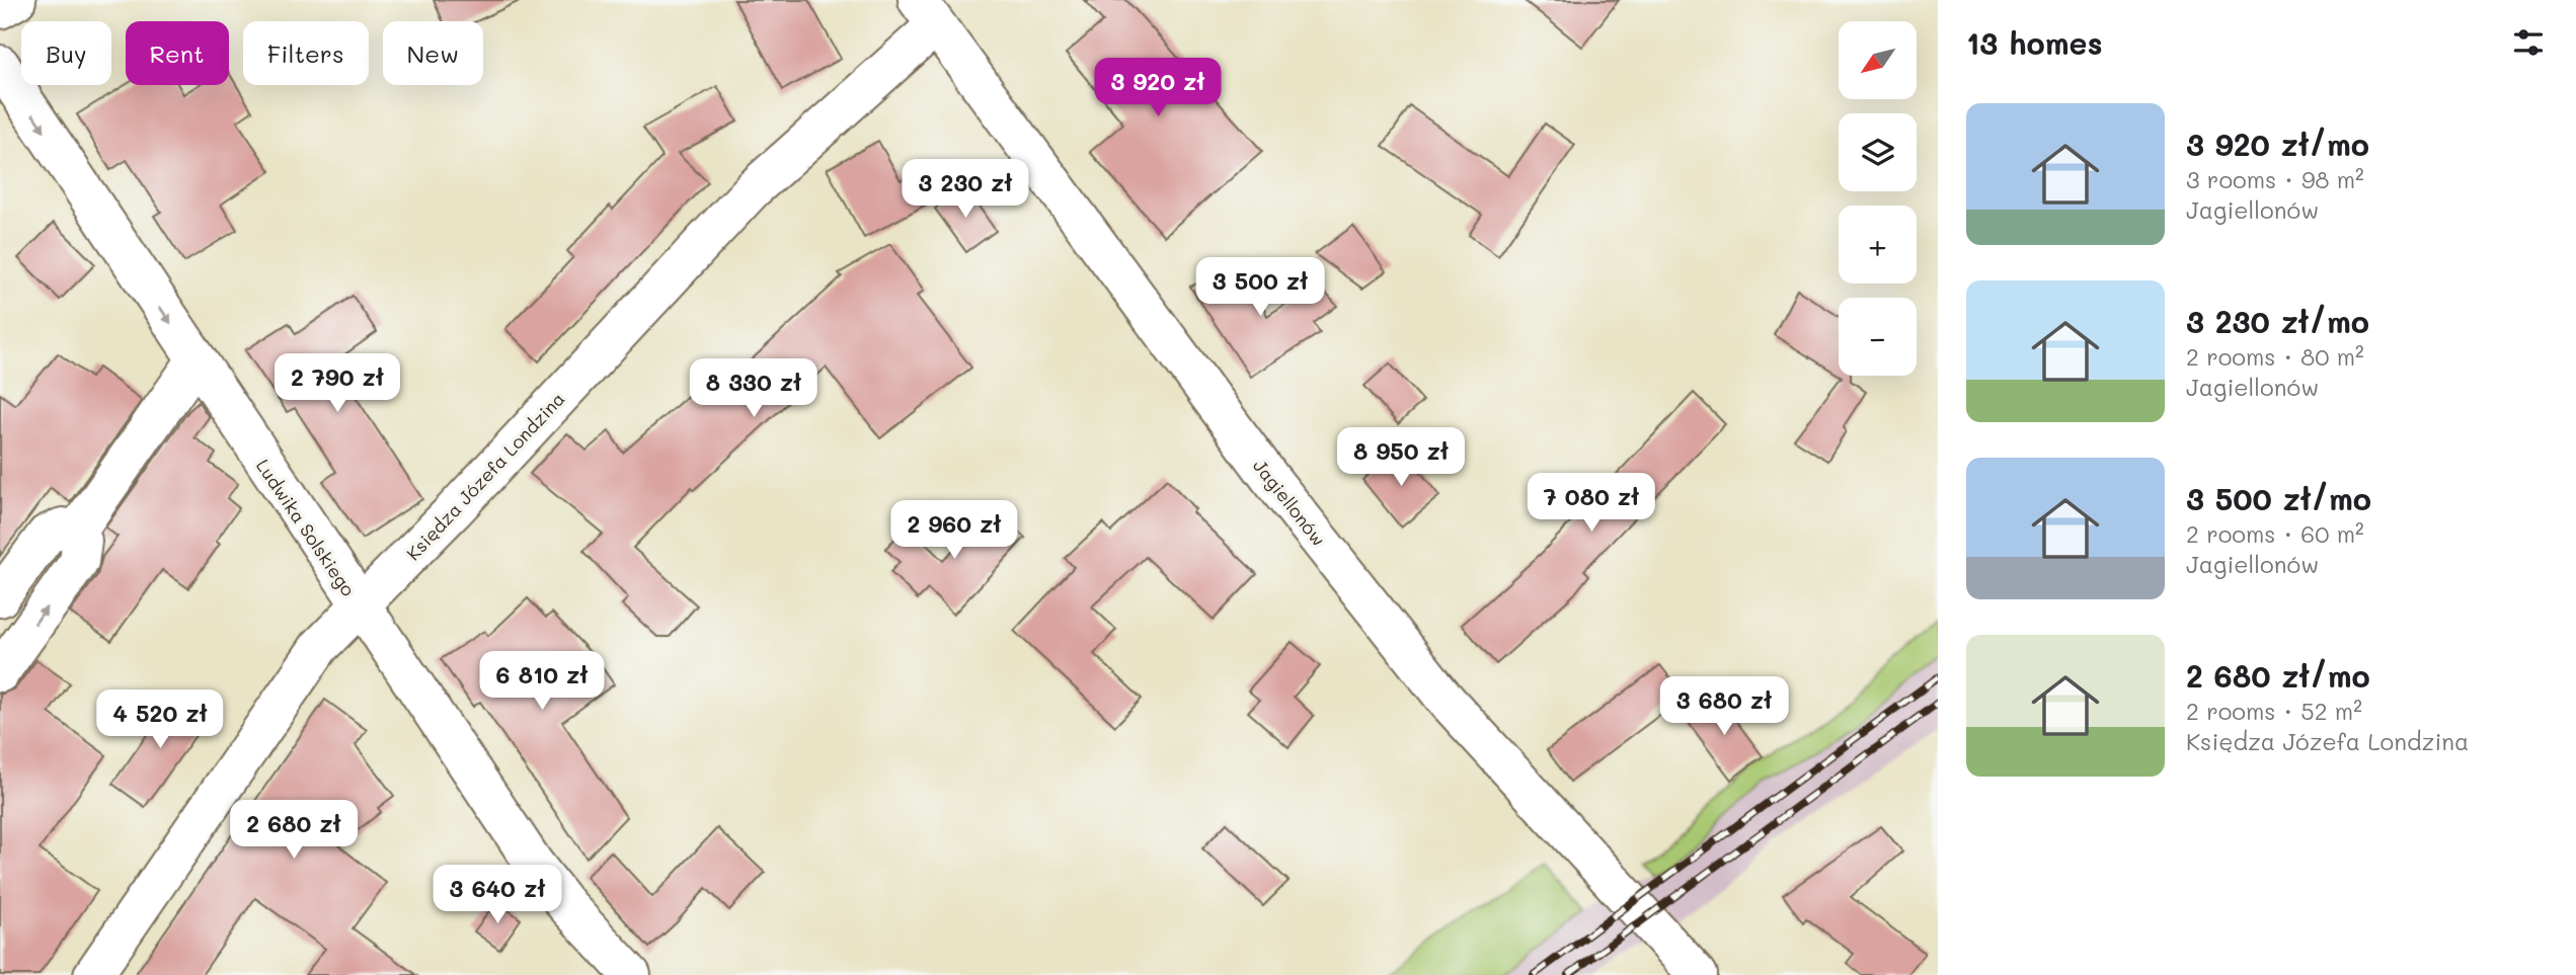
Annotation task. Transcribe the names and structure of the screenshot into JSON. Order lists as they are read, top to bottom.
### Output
{
  "streets": {
    "street": ["Księdza Józefa Londzina", "Jagiellonów", "Ludwika Solskiego"]
  },
  "crossings": [
    ["Księdza Józefa Londzina", "Jagiellonów"],
    ["Księdza Józefa Londzina", "Ludwika Solskiego"]
  ],
  "north": "bottom left",
  "page": {
    "heading": "13 homes",
    "map_buttons": ["+", "−"],
    "chip": [
      "Buy",
      "Rent",
      "Filters",
      "New"
    ],
    "price": [
      "3 920 zł",
      "3 230 zł",
      "3 500 zł",
      "2 790 zł",
      "8 330 zł",
      "8 950 zł",
      "7 080 zł",
      "2 960 zł",
      "6 810 zł",
      "3 680 zł",
      "4 520 zł",
      "2 680 zł",
      "3 640 zł"
    ],
    "list": [
      {
        "name": "3 920 zł/mo",
        "note": "3 rooms · 98 m² · Jagiellonów"
      },
      {
        "name": "3 230 zł/mo",
        "note": "2 rooms · 80 m² · Jagiellonów"
      },
      {
        "name": "3 500 zł/mo",
        "note": "2 rooms · 60 m² · Jagiellonów"
      },
      {
        "name": "2 680 zł/mo",
        "note": "2 rooms · 52 m² · Księdza Józefa Londzina"
      }
    ]
  }
}
